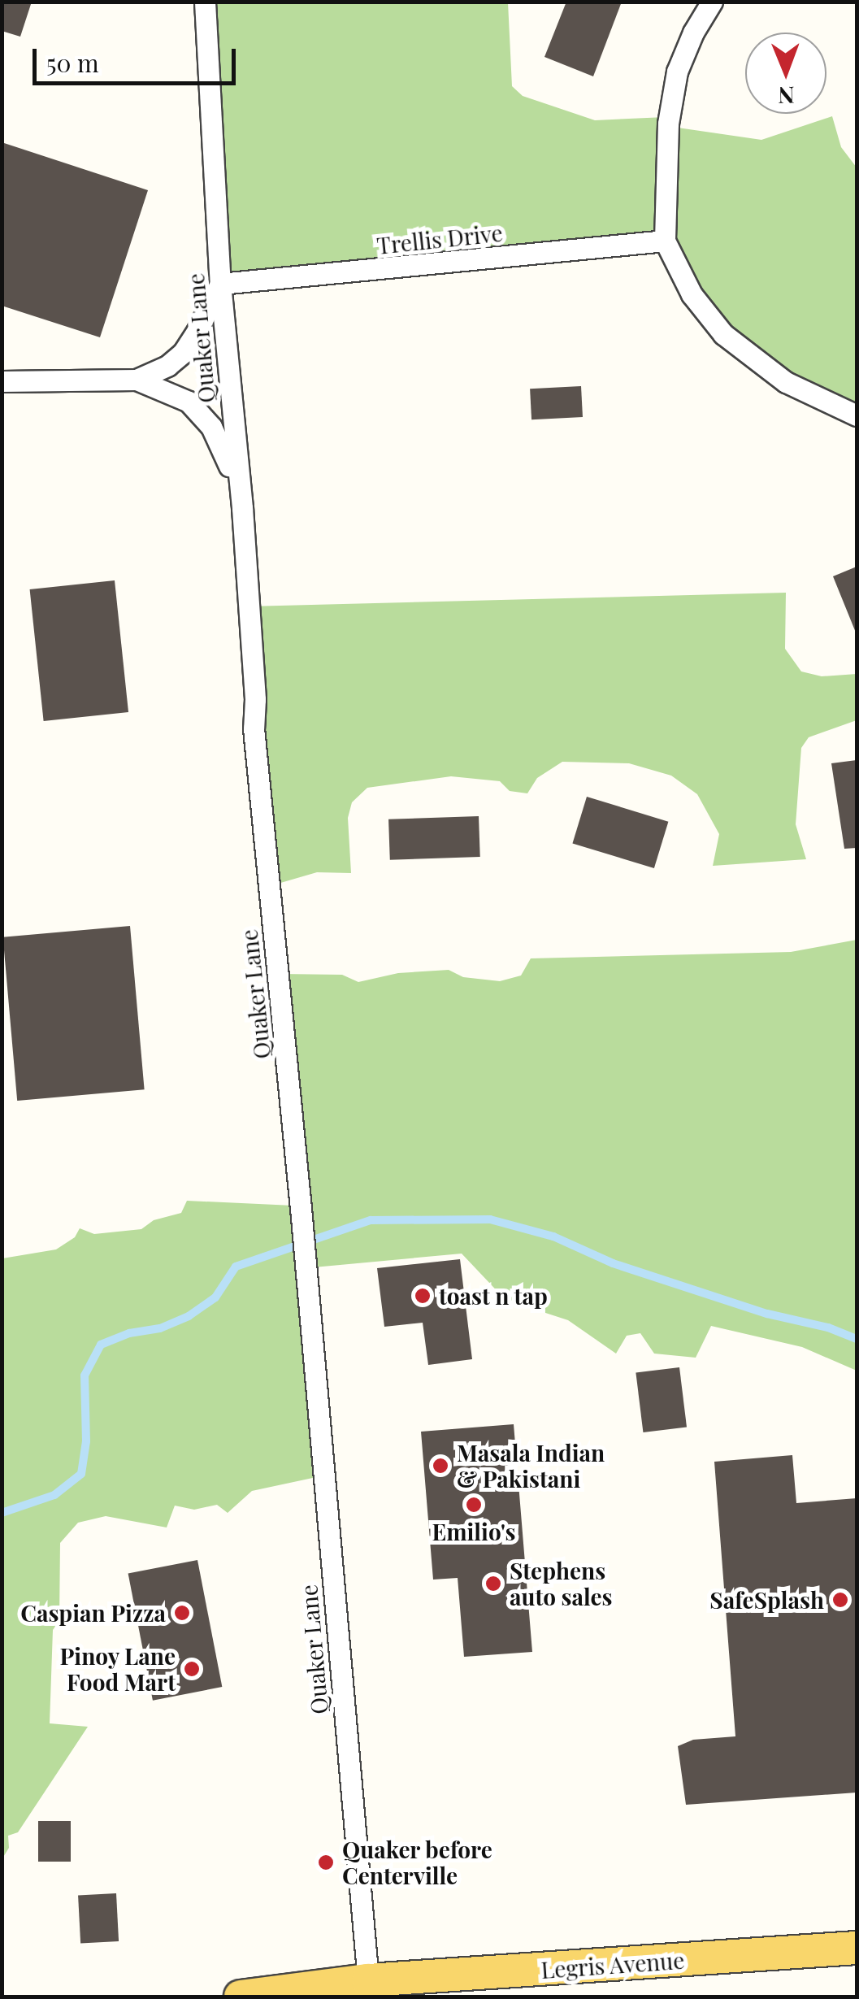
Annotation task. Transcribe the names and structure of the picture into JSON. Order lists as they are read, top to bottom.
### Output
{
  "streets": {
    "main road": ["Legris Avenue"],
    "street": ["Trellis Drive", "Quaker Lane"]
  },
  "crossings": [
    ["Trellis Drive", "Quaker Lane"],
    ["Quaker Lane", "Legris Avenue"]
  ],
  "places": [
    "toast n tap",
    "Masala Indian & Pakistani",
    "Emilio's",
    "Stephens auto sales",
    "SafeSplash",
    "Caspian Pizza",
    "Pinoy Lane Food Mart",
    "Quaker before Centerville"
  ],
  "scale_bar": "50 m",
  "north": "bottom"
}
